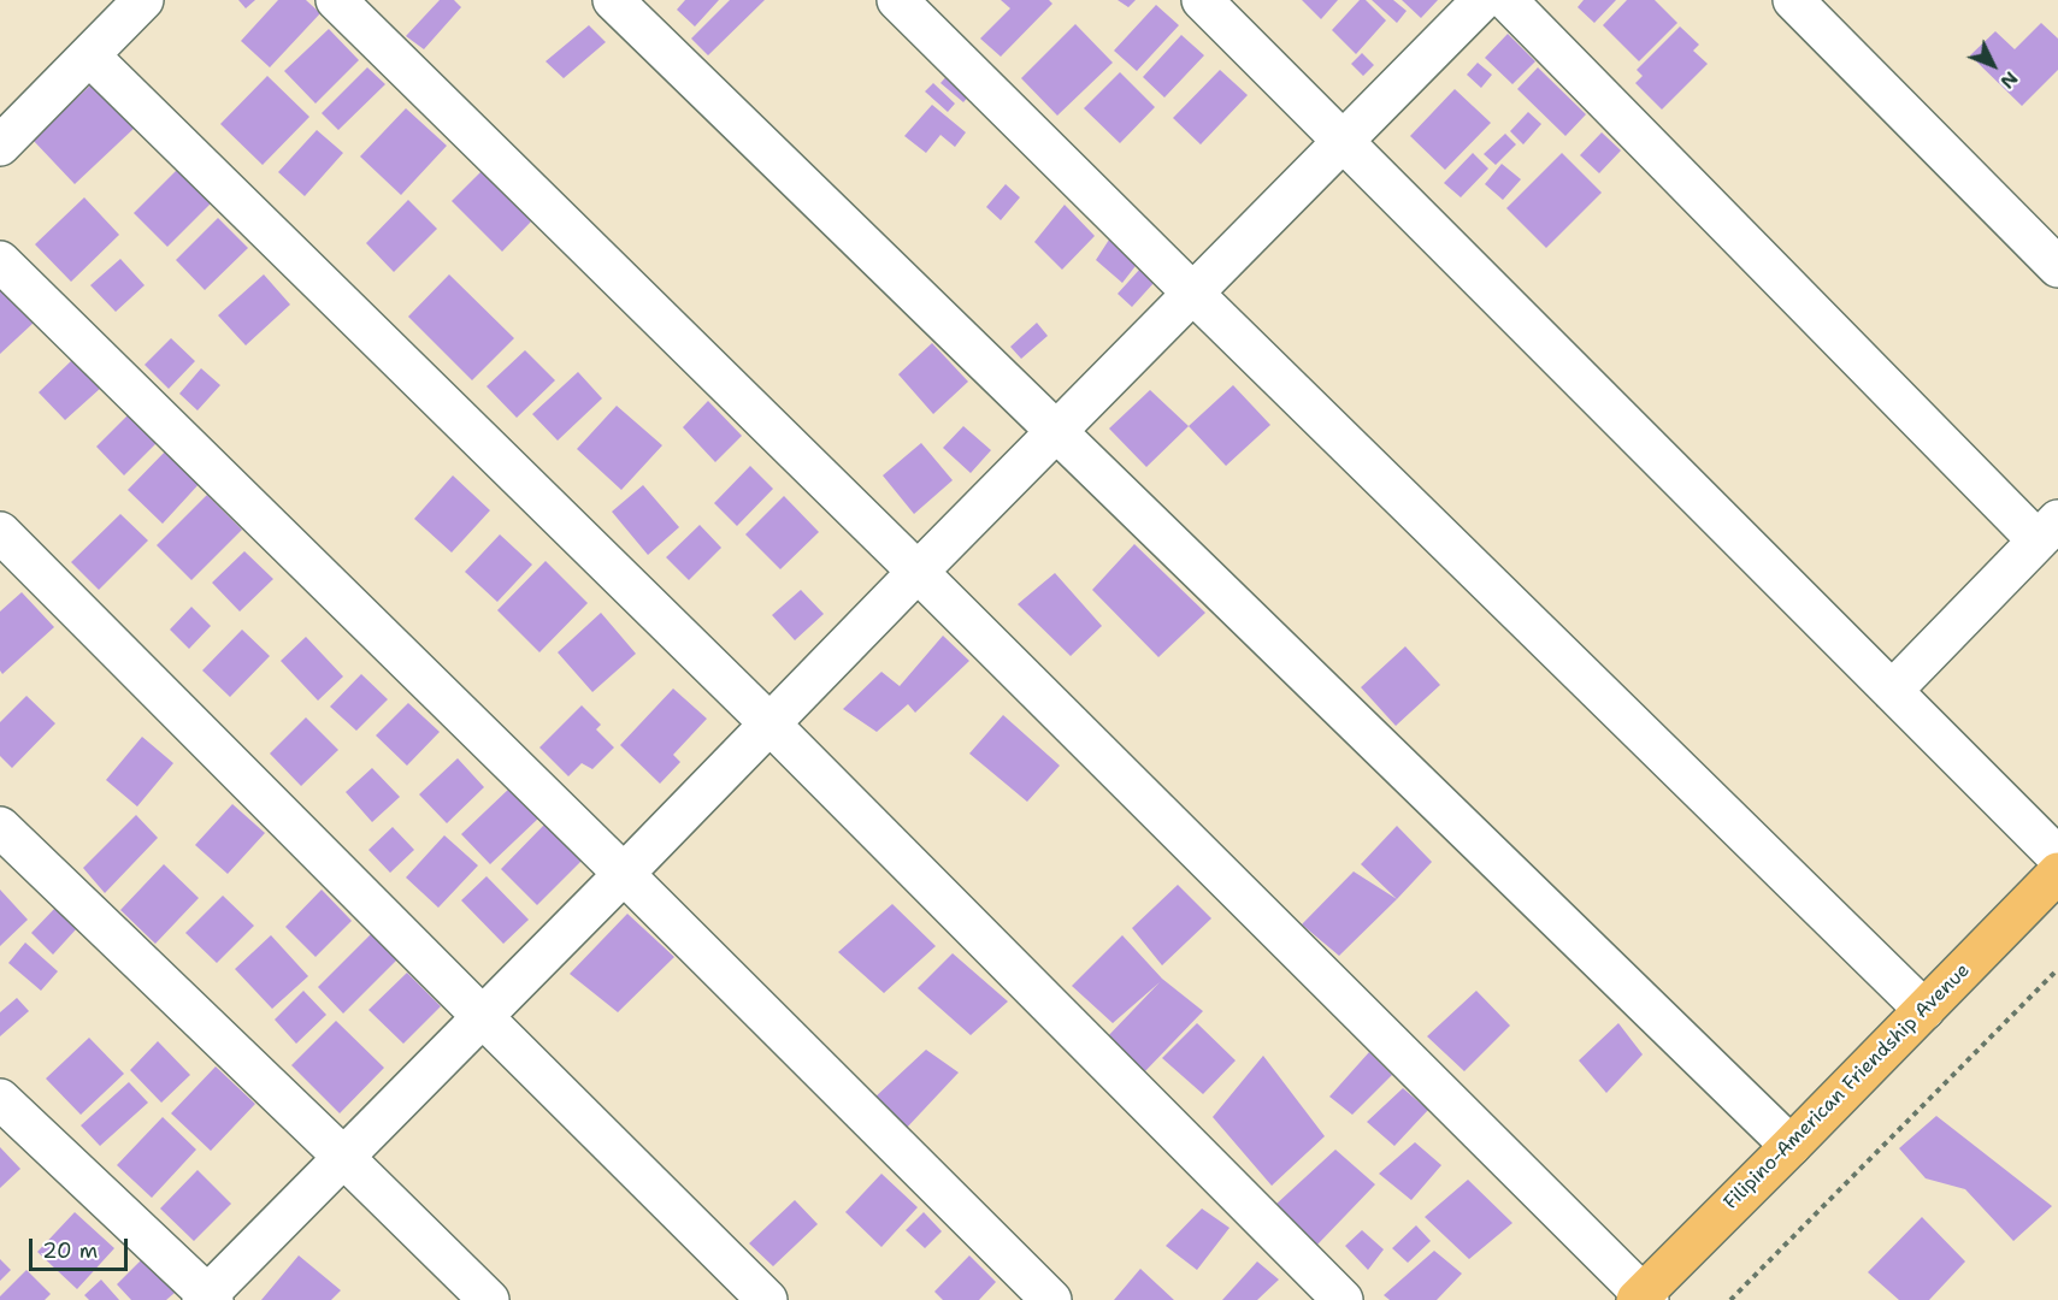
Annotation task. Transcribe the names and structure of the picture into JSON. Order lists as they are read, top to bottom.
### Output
{
  "streets": {
    "main road": ["Filipino-American Friendship Avenue"]
  },
  "scale_bar": "20 m",
  "north": "bottom right"
}
